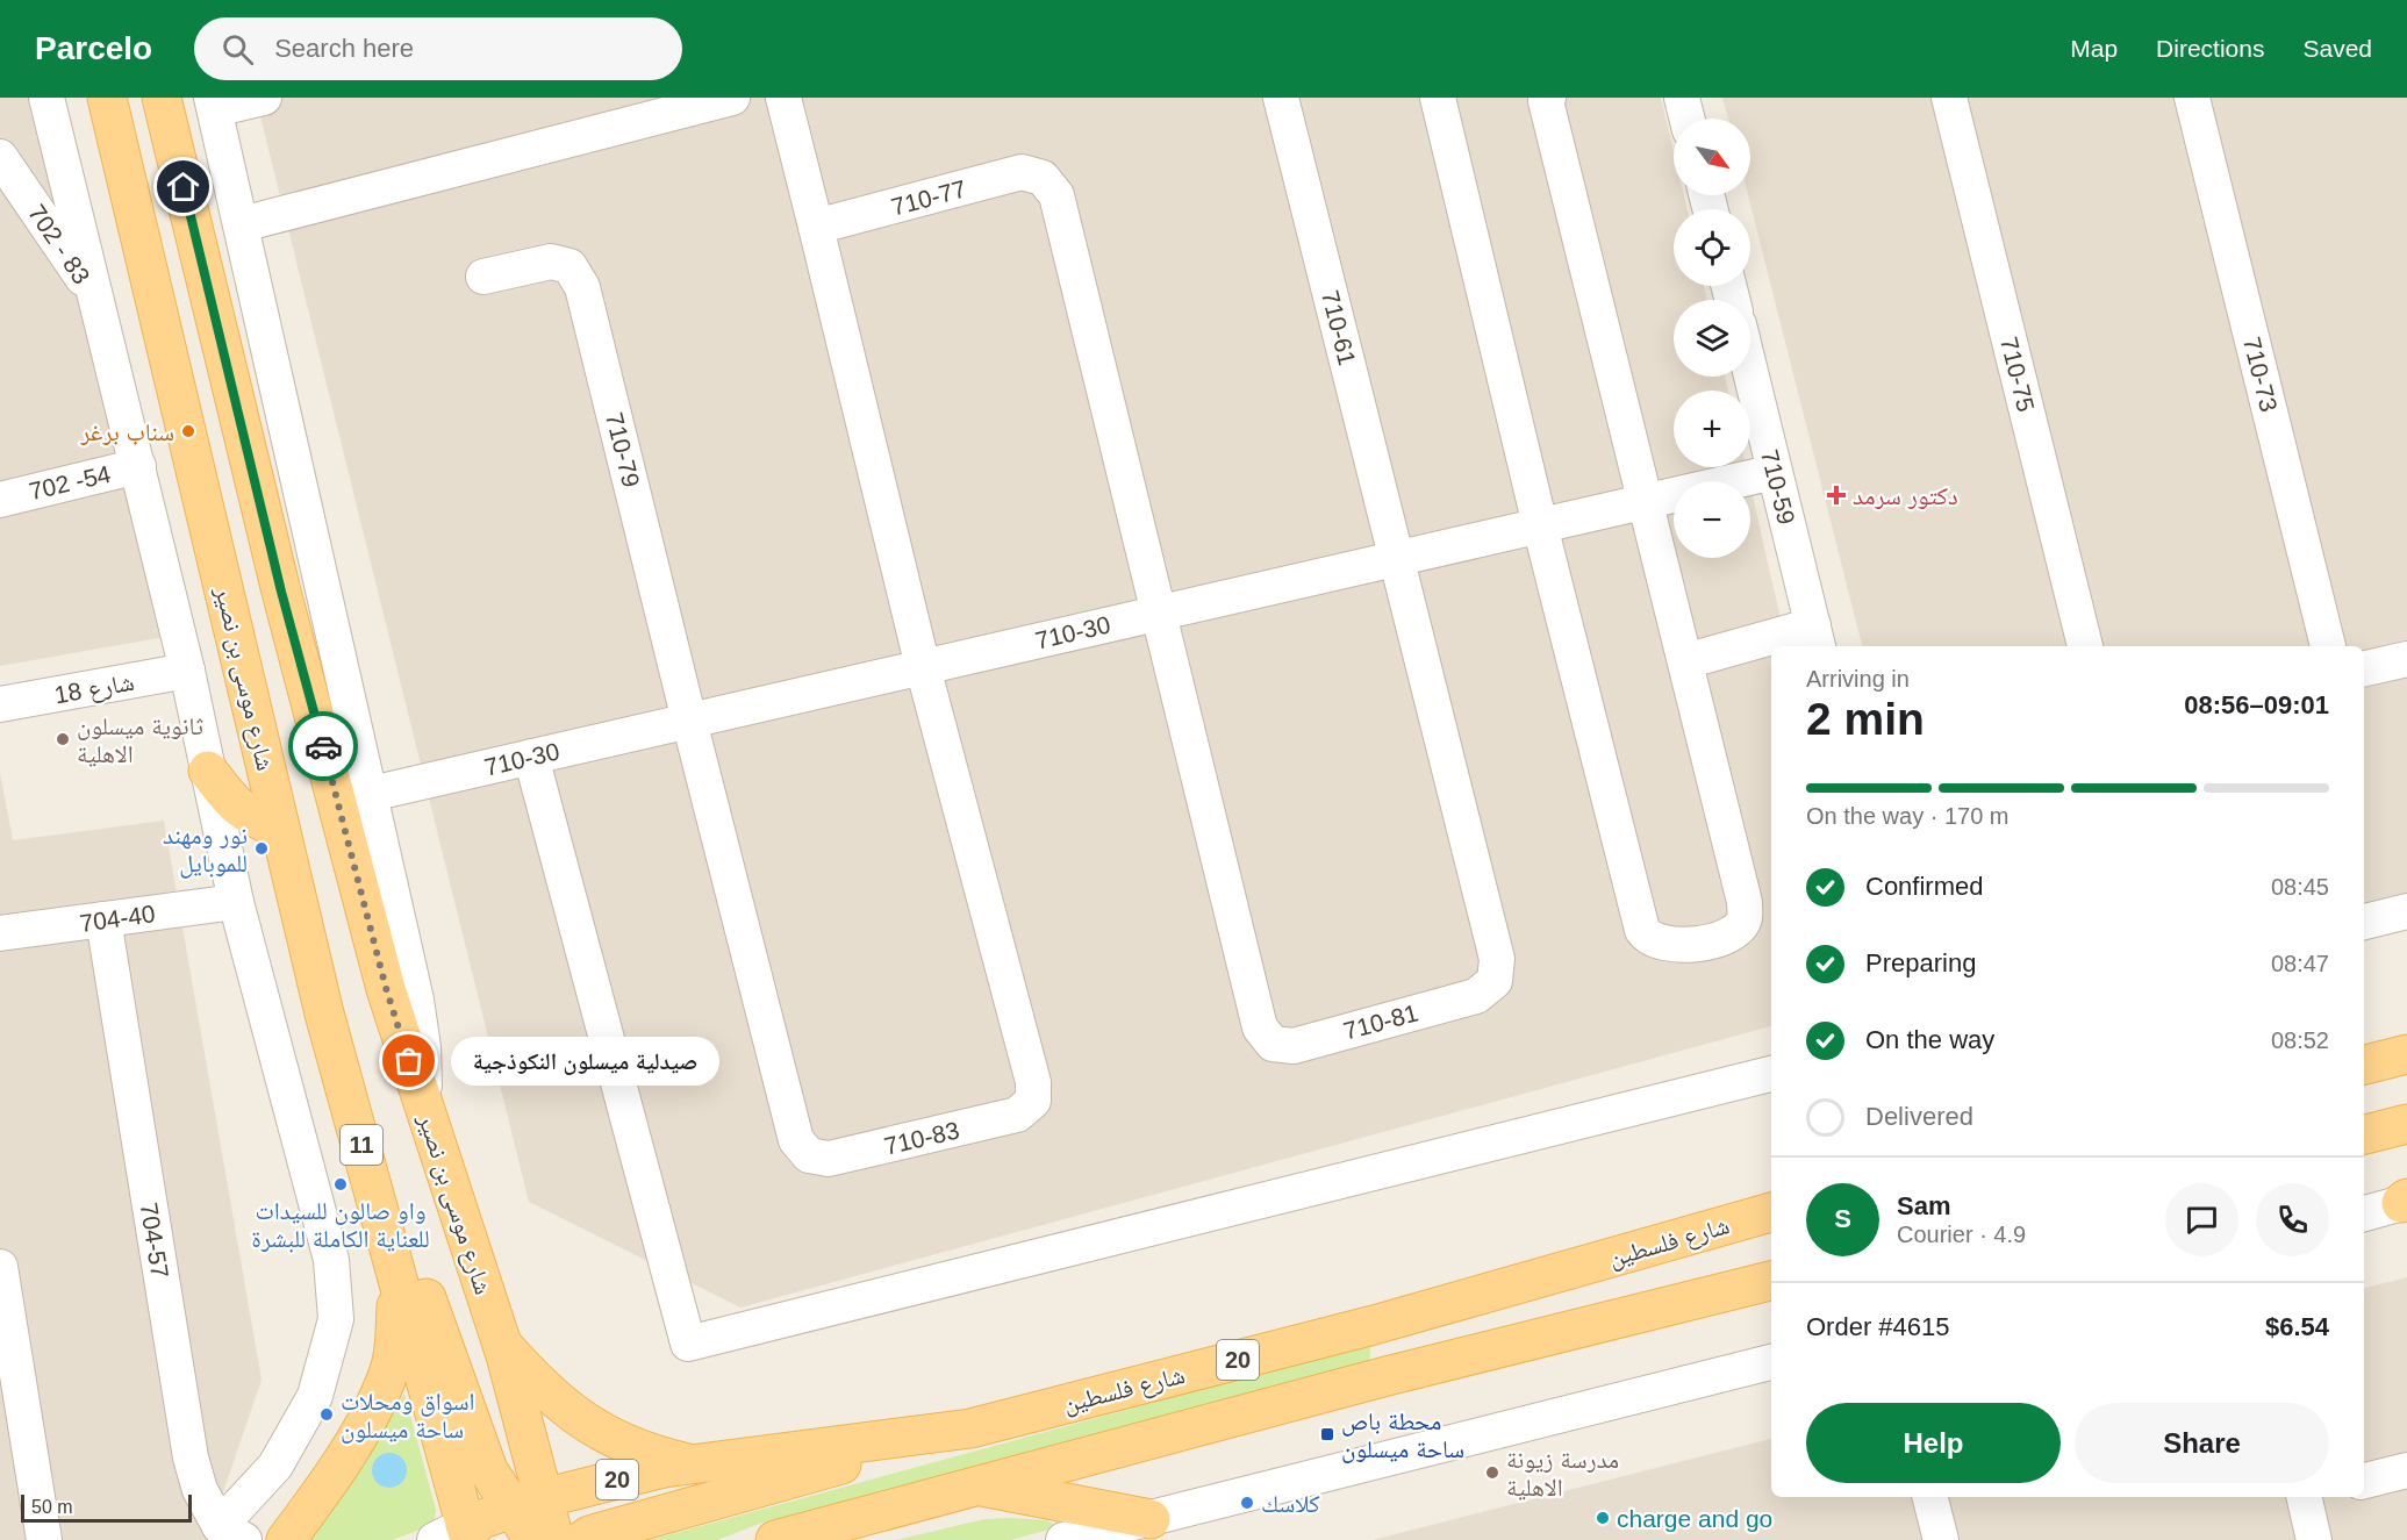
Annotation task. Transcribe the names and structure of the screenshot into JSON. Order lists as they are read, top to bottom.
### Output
{
  "streets": {
    "main road": [
      "شارع موسى بن نصير",
      "11",
      "شارع فلسطين",
      "20"
    ],
    "street": [
      "710-77",
      "702 - 83",
      "710-61",
      "710-75",
      "710-73",
      "710-79",
      "702 -54",
      "710-59",
      "710-30",
      "شارع 18",
      "704-40",
      "710-81",
      "710-83",
      "704-57"
    ]
  },
  "crossings": [
    ["710-77", "710-30"],
    ["710-77", "710-81"],
    ["710-61", "710-30"],
    ["710-61", "710-81"],
    ["710-79", "710-30"],
    ["710-79", "710-83"],
    ["710-59", "710-30"],
    ["710-30", "710-81"],
    ["710-30", "710-83"],
    ["شارع موسى بن نصير", "شارع فلسطين"],
    ["704-40", "704-57"]
  ],
  "places": {
    "other": [
      "سناب برغر",
      "ثانوية ميسلون الاهلية",
      "نور ومهند للموبايل",
      "صيدلية ميسلون النكوذجية",
      "واو صالون للسيدات للعناية الكاملة للبشرة",
      "اسواق ومحلات ساحة ميسلون",
      "مدرسة زيونة الاهلية",
      "كلاسك",
      "charge and go"
    ],
    "health": ["دكتور سرمد"],
    "transit": ["محطة باص ساحة ميسلون"]
  },
  "scale_bar": "50 m",
  "north": "bottom right",
  "page": {
    "header": "Parcelo",
    "search": "Search here",
    "nav": ["Map", "Directions", "Saved"],
    "map_buttons": ["+", "−"],
    "heading": ["2 min", "Arriving in", "08:56–09:01"],
    "panel": [
      "Sam",
      "Courier · 4.9",
      "Order #4615",
      "$6.54"
    ],
    "bar": "On the way · 170 m",
    "list": [
      ["Confirmed", "08:45"],
      ["Preparing", "08:47"],
      ["On the way", "08:52"],
      "Delivered"
    ],
    "bubble": "صيدلية ميسلون النكوذجية",
    "round": "S",
    "buttons": ["Help", "Share"],
    "scale": "50 m"
  }
}
